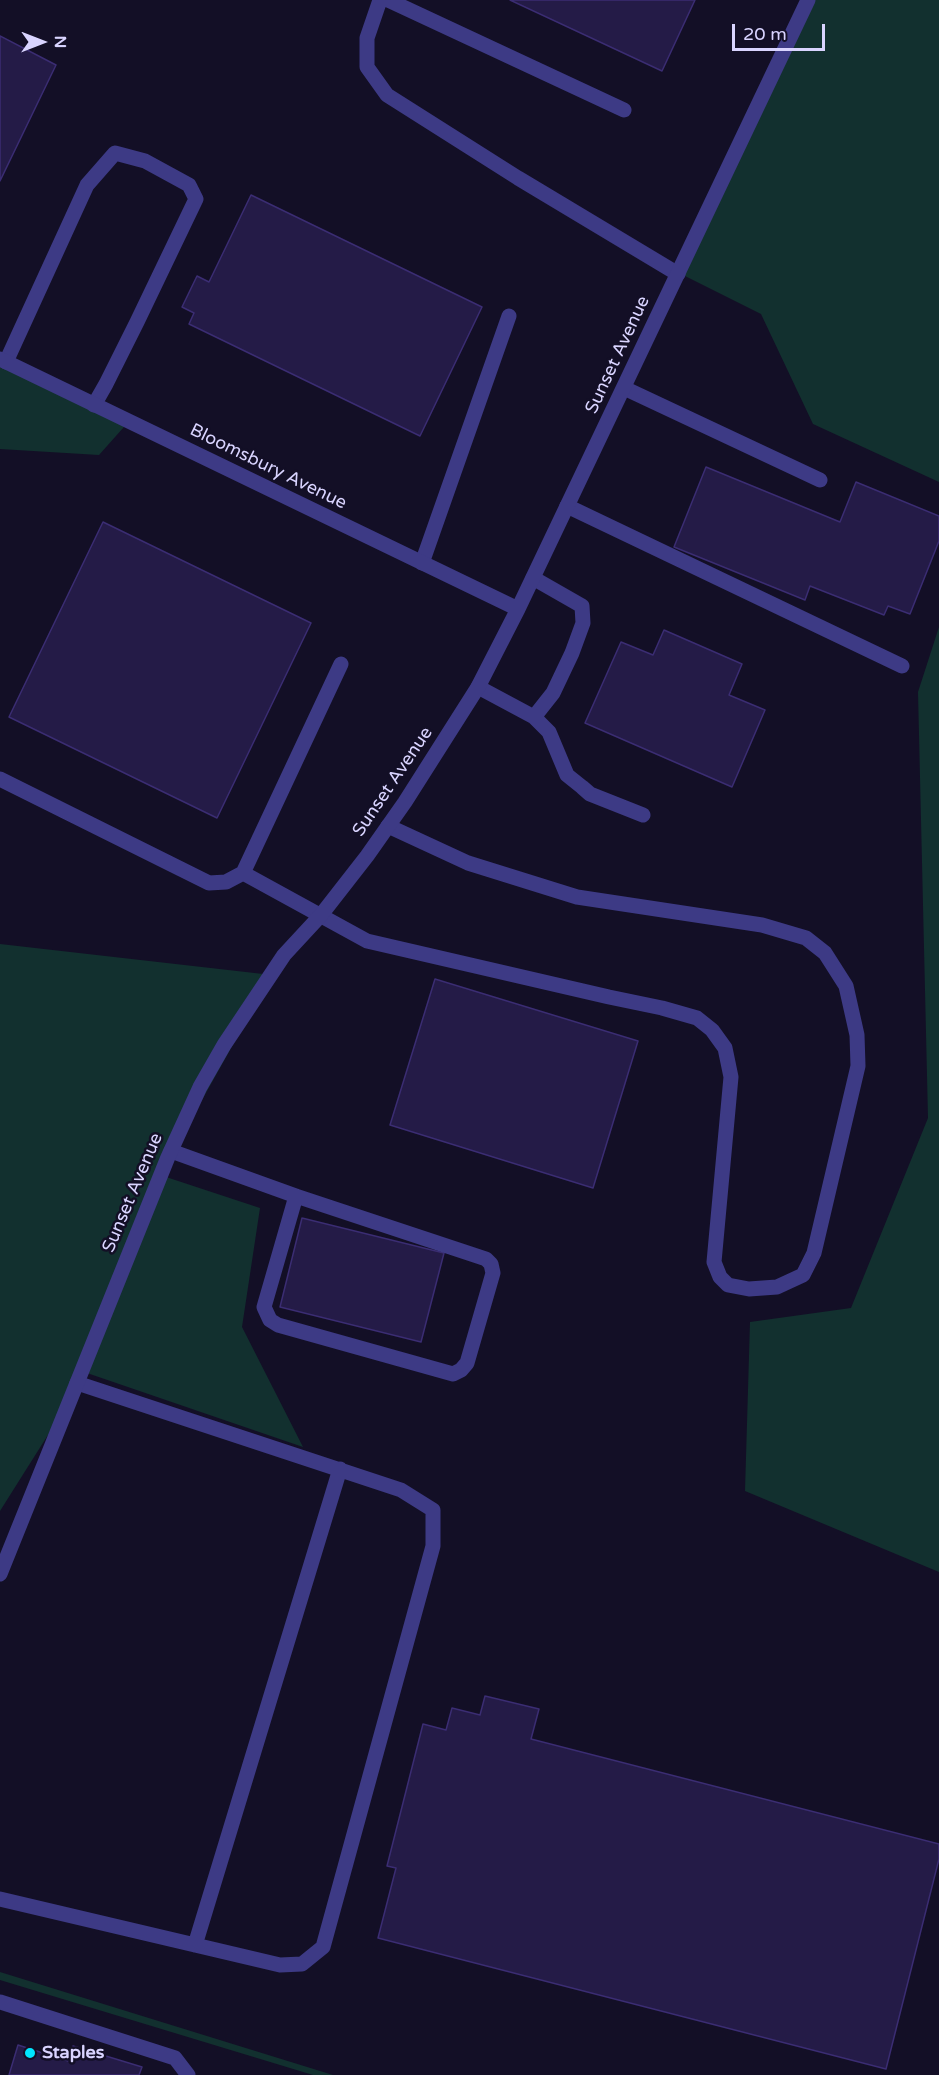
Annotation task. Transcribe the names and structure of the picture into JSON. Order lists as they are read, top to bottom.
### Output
{
  "streets": {
    "street": ["Sunset Avenue", "Bloomsbury Avenue"]
  },
  "crossings": [
    ["Sunset Avenue", "Bloomsbury Avenue"]
  ],
  "places": ["Staples"],
  "scale_bar": "20 m",
  "north": "right"
}
